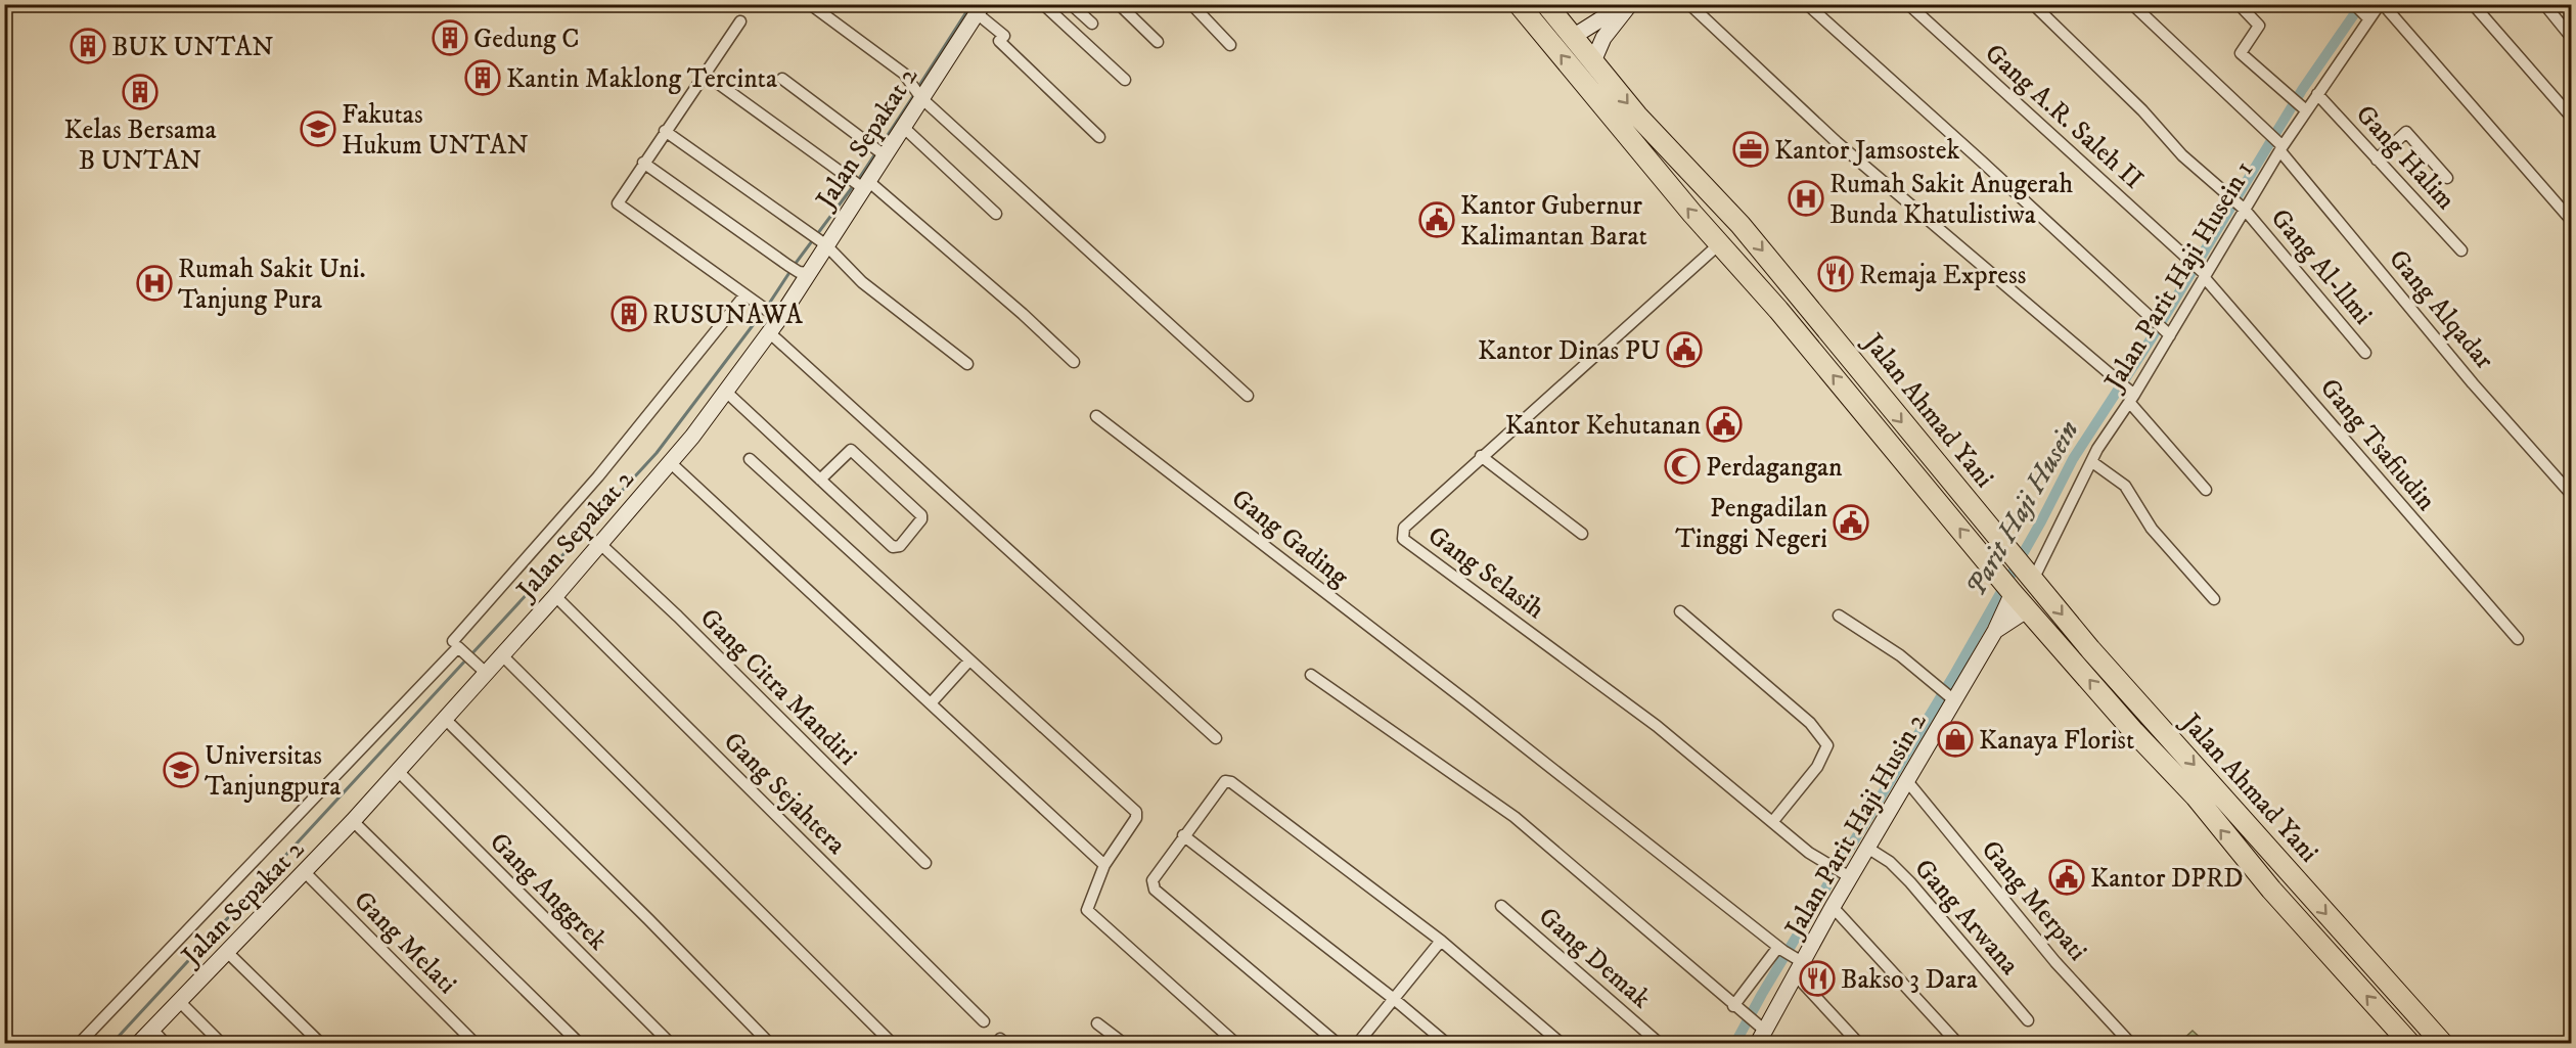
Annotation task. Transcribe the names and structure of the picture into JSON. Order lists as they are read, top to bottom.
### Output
{
  "streets": {
    "highway": ["Jalan Ahmad Yani"],
    "street": [
      "Gang A.R. Saleh II",
      "Jalan Sepakat 2",
      "Gang Halim",
      "Gang Al-llmi",
      "Jalan Parit Haji Husein 1",
      "Gang Alqadar",
      "Gang Tsafiudin",
      "Gang Gading",
      "Gang Selasih",
      "Gang Citra Mandiri",
      "Gang Sejahtera",
      "Jalan Parit Haji Husin 2",
      "Gang Anggrek",
      "Gang Merpati",
      "Gang Arwana",
      "Gang Melati",
      "Gang Demak"
    ]
  },
  "crossings": [
    ["Gang A.R. Saleh II", "Jalan Parit Haji Husein 1"],
    ["Gang A.R. Saleh II", "Gang Tsafiudin"],
    ["Jalan Sepakat 2", "Gang Citra Mandiri"],
    ["Jalan Sepakat 2", "Gang Sejahtera"],
    ["Jalan Sepakat 2", "Gang Anggrek"],
    ["Jalan Sepakat 2", "Gang Melati"],
    ["Gang Halim", "Jalan Parit Haji Husein 1"],
    ["Gang Al-llmi", "Jalan Parit Haji Husein 1"],
    ["Jalan Parit Haji Husein 1", "Gang Alqadar"],
    ["Jalan Parit Haji Husein 1", "Jalan Ahmad Yani"],
    ["Jalan Parit Haji Husein 1", "Gang Tsafiudin"],
    ["Jalan Ahmad Yani", "Gang Selasih"],
    ["Jalan Ahmad Yani", "Jalan Parit Haji Husin 2"],
    ["Gang Gading", "Jalan Parit Haji Husin 2"],
    ["Gang Selasih", "Jalan Parit Haji Husin 2"],
    ["Jalan Parit Haji Husin 2", "Gang Merpati"],
    ["Jalan Parit Haji Husin 2", "Gang Arwana"]
  ],
  "water": ["Parit Haji Husein"],
  "places": {
    "building": [
      "Gedung C",
      "BUK UNTAN",
      "Kantin Maklong Tercinta",
      "Kelas Bersama B UNTAN",
      "RUSUNAWA"
    ],
    "school or university": ["Fakutas Hukum UNTAN", "Universitas Tanjungpura"],
    "office": ["Kantor Jamsostek"],
    "hospital": ["Rumah Sakit Anugerah Bunda Khatulistiwa", "Rumah Sakit Uni. Tanjung Pura"],
    "public building": [
      "Kantor Gubernur Kalimantan Barat",
      "Kantor Dinas PU",
      "Kantor Kehutanan",
      "Pengadilan Tinggi Negeri",
      "Kantor DPRD"
    ],
    "restaurant": ["Remaja Express", "Bakso 3 Dara"],
    "mosque": ["Perdagangan"],
    "shop": ["Kanaya Florist"]
  }
}
